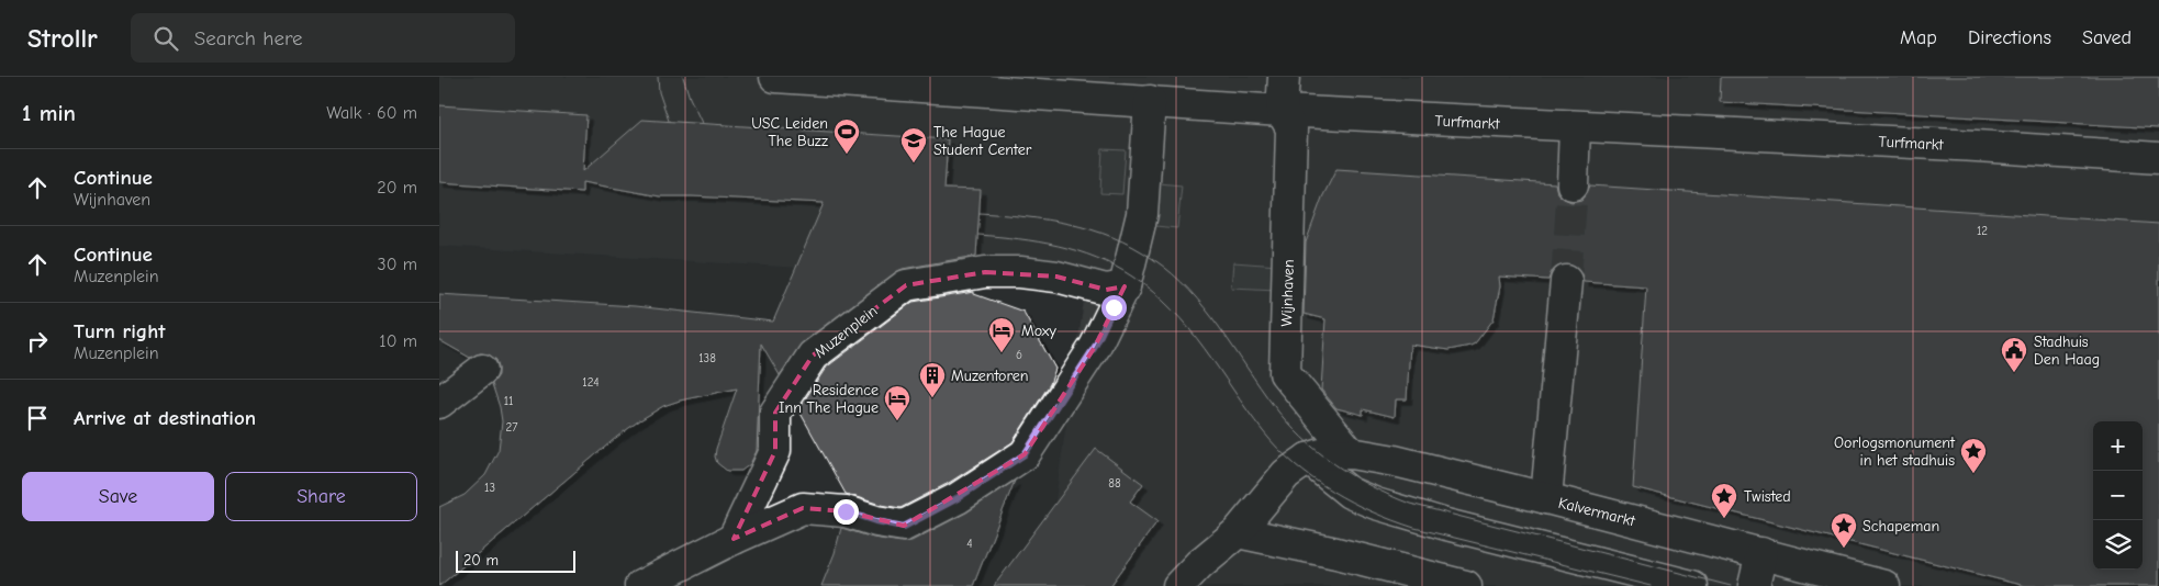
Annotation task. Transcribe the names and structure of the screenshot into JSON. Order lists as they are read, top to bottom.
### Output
{
  "streets": {
    "street": [
      "Turfmarkt",
      "Wijnhaven",
      "Muzenplein",
      "Kalvermarkt"
    ]
  },
  "crossings": [
    ["Turfmarkt", "Wijnhaven"],
    ["Wijnhaven", "Kalvermarkt"]
  ],
  "places": {
    "sports": ["USC Leiden The Buzz"],
    "school or university": ["The Hague Student Center"],
    "hotel": ["Moxy", "Residence Inn The Hague"],
    "public building": ["Stadhuis Den Haag"],
    "building": ["Muzentoren"],
    "place": ["Oorlogsmonument in het stadhuis", "Twisted", "Schapeman"]
  },
  "house_numbers": [
    "12",
    "6",
    "138",
    "124",
    "11",
    "27",
    "88",
    "13",
    "4"
  ],
  "scale_bar": "20 m",
  "page": {
    "header": "Strollr",
    "search": "Search here",
    "nav": ["Map", "Directions", "Saved"],
    "heading": ["1 min", "Walk · 60 m"],
    "list": [
      ["Continue", "Wijnhaven", "20 m"],
      ["Continue", "Muzenplein", "30 m"],
      ["Turn right", "Muzenplein", "10 m"],
      "Arrive at destination"
    ],
    "map_buttons": ["+", "−"],
    "buttons": ["Save", "Share"],
    "scale": "20 m"
  }
}
